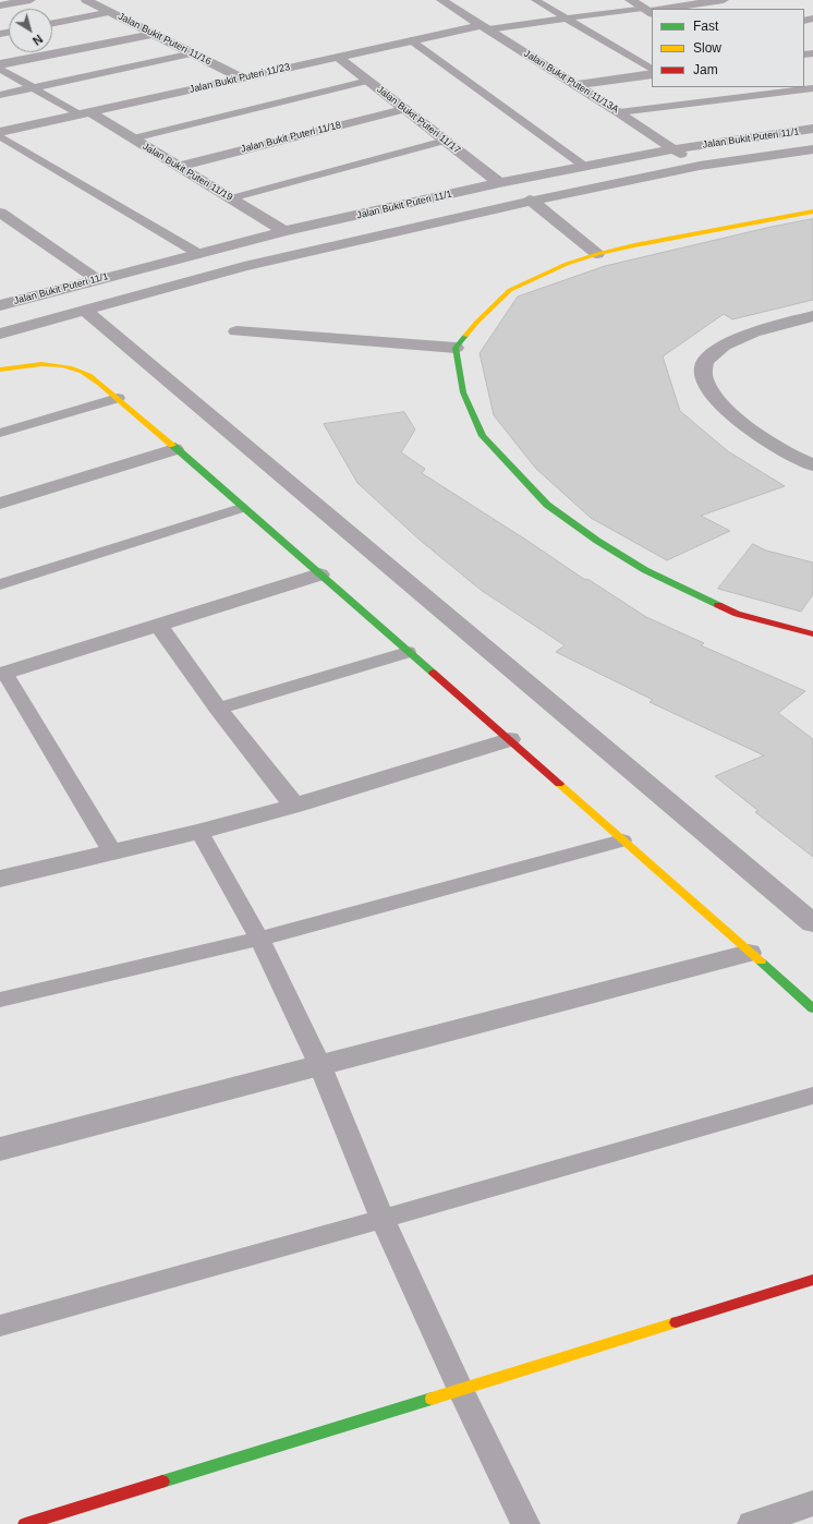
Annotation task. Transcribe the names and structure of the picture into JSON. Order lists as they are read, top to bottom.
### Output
{
  "streets": {
    "street": [
      "Jalan Bukit Puteri 11/16",
      "Jalan Bukit Puteri 11/23",
      "Jalan Bukit Puteri 11/13A",
      "Jalan Bukit Puteri 11/17",
      "Jalan Bukit Puteri 11/18",
      "Jalan Bukit Puteri 11/1",
      "Jalan Bukit Puteri 11/19"
    ]
  },
  "crossings": [
    ["Jalan Bukit Puteri 11/16", "Jalan Bukit Puteri 11/23"],
    ["Jalan Bukit Puteri 11/23", "Jalan Bukit Puteri 11/13A"],
    ["Jalan Bukit Puteri 11/23", "Jalan Bukit Puteri 11/17"],
    ["Jalan Bukit Puteri 11/23", "Jalan Bukit Puteri 11/19"],
    ["Jalan Bukit Puteri 11/13A", "Jalan Bukit Puteri 11/1"],
    ["Jalan Bukit Puteri 11/17", "Jalan Bukit Puteri 11/18"],
    ["Jalan Bukit Puteri 11/17", "Jalan Bukit Puteri 11/1"],
    ["Jalan Bukit Puteri 11/18", "Jalan Bukit Puteri 11/19"],
    ["Jalan Bukit Puteri 11/1", "Jalan Bukit Puteri 11/19"]
  ],
  "legend": ["Fast", "Slow", "Jam"],
  "north": "bottom right"
}
